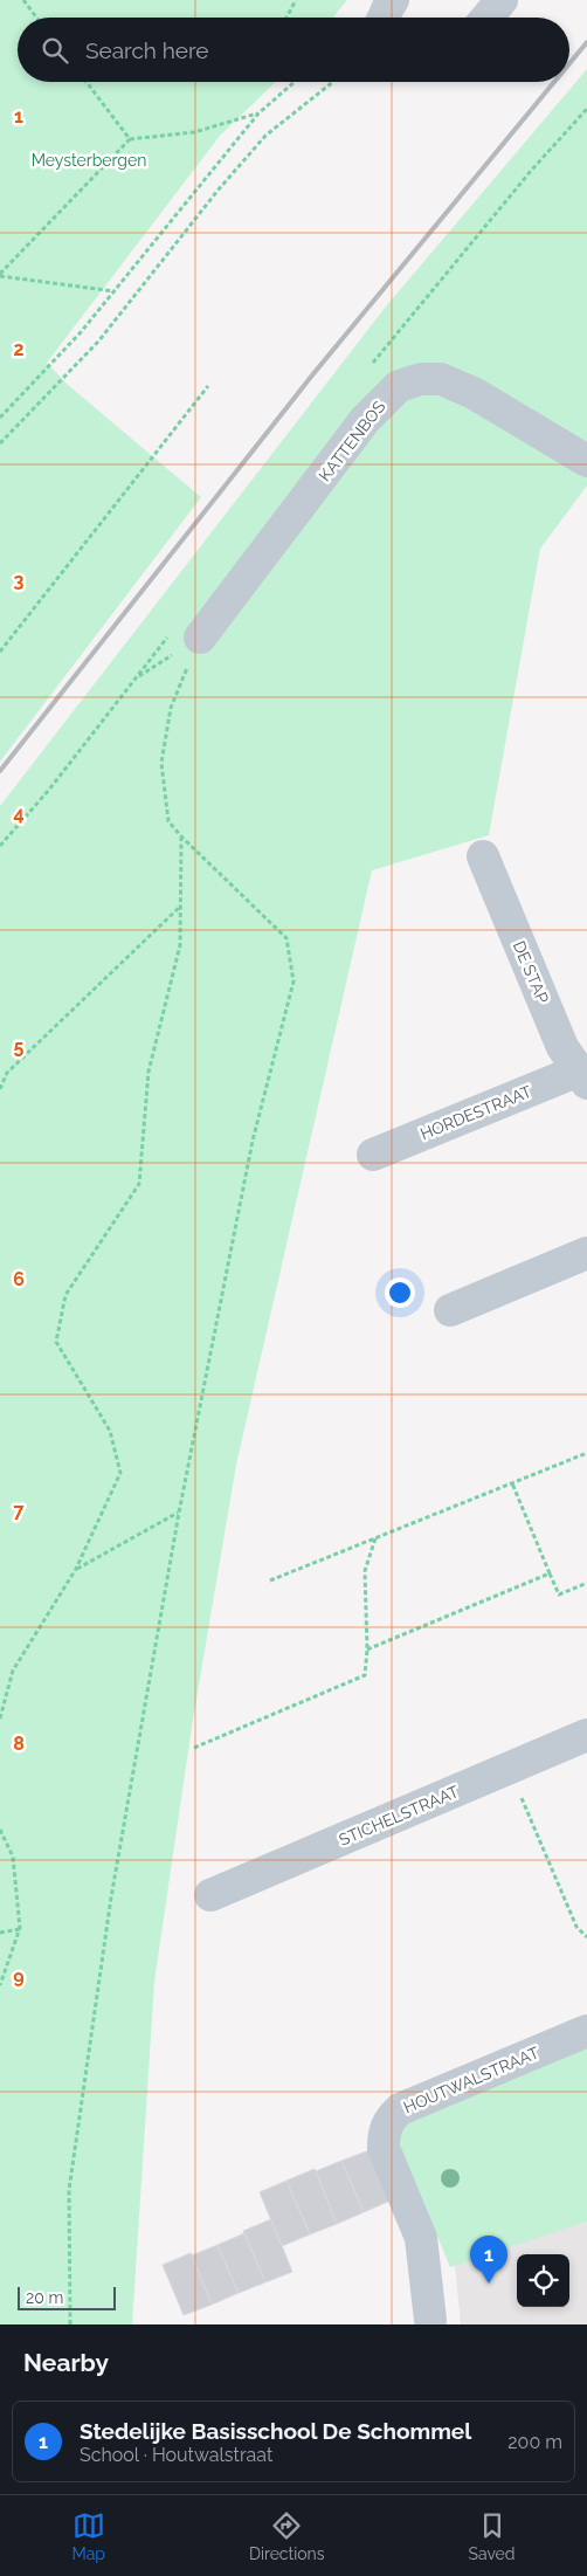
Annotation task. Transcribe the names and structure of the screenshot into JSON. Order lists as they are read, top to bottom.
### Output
{
  "streets": {
    "street": [
      "KATTENBOS",
      "DE STAP",
      "HORDESTRAAT",
      "STICHELSTRAAT",
      "HOUTWALSTRAAT"
    ]
  },
  "crossings": [
    ["DE STAP", "HORDESTRAAT"]
  ],
  "parks": ["Meysterbergen"],
  "scale_bar": "20 m",
  "page": {
    "search": "Search here",
    "pins": "1",
    "scale": "20 m",
    "heading": "Nearby",
    "list": [
      {
        "mark": "1",
        "name": "Stedelijke Basisschool De Schommel",
        "note": "School · Houtwalstraat",
        "value": "200 m"
      }
    ],
    "nav": ["Map", "Directions", "Saved"]
  },
  "grid": {
    "rows": [
      "1",
      "2",
      "3",
      "4",
      "5",
      "6",
      "7",
      "8",
      "9"
    ]
  }
}
